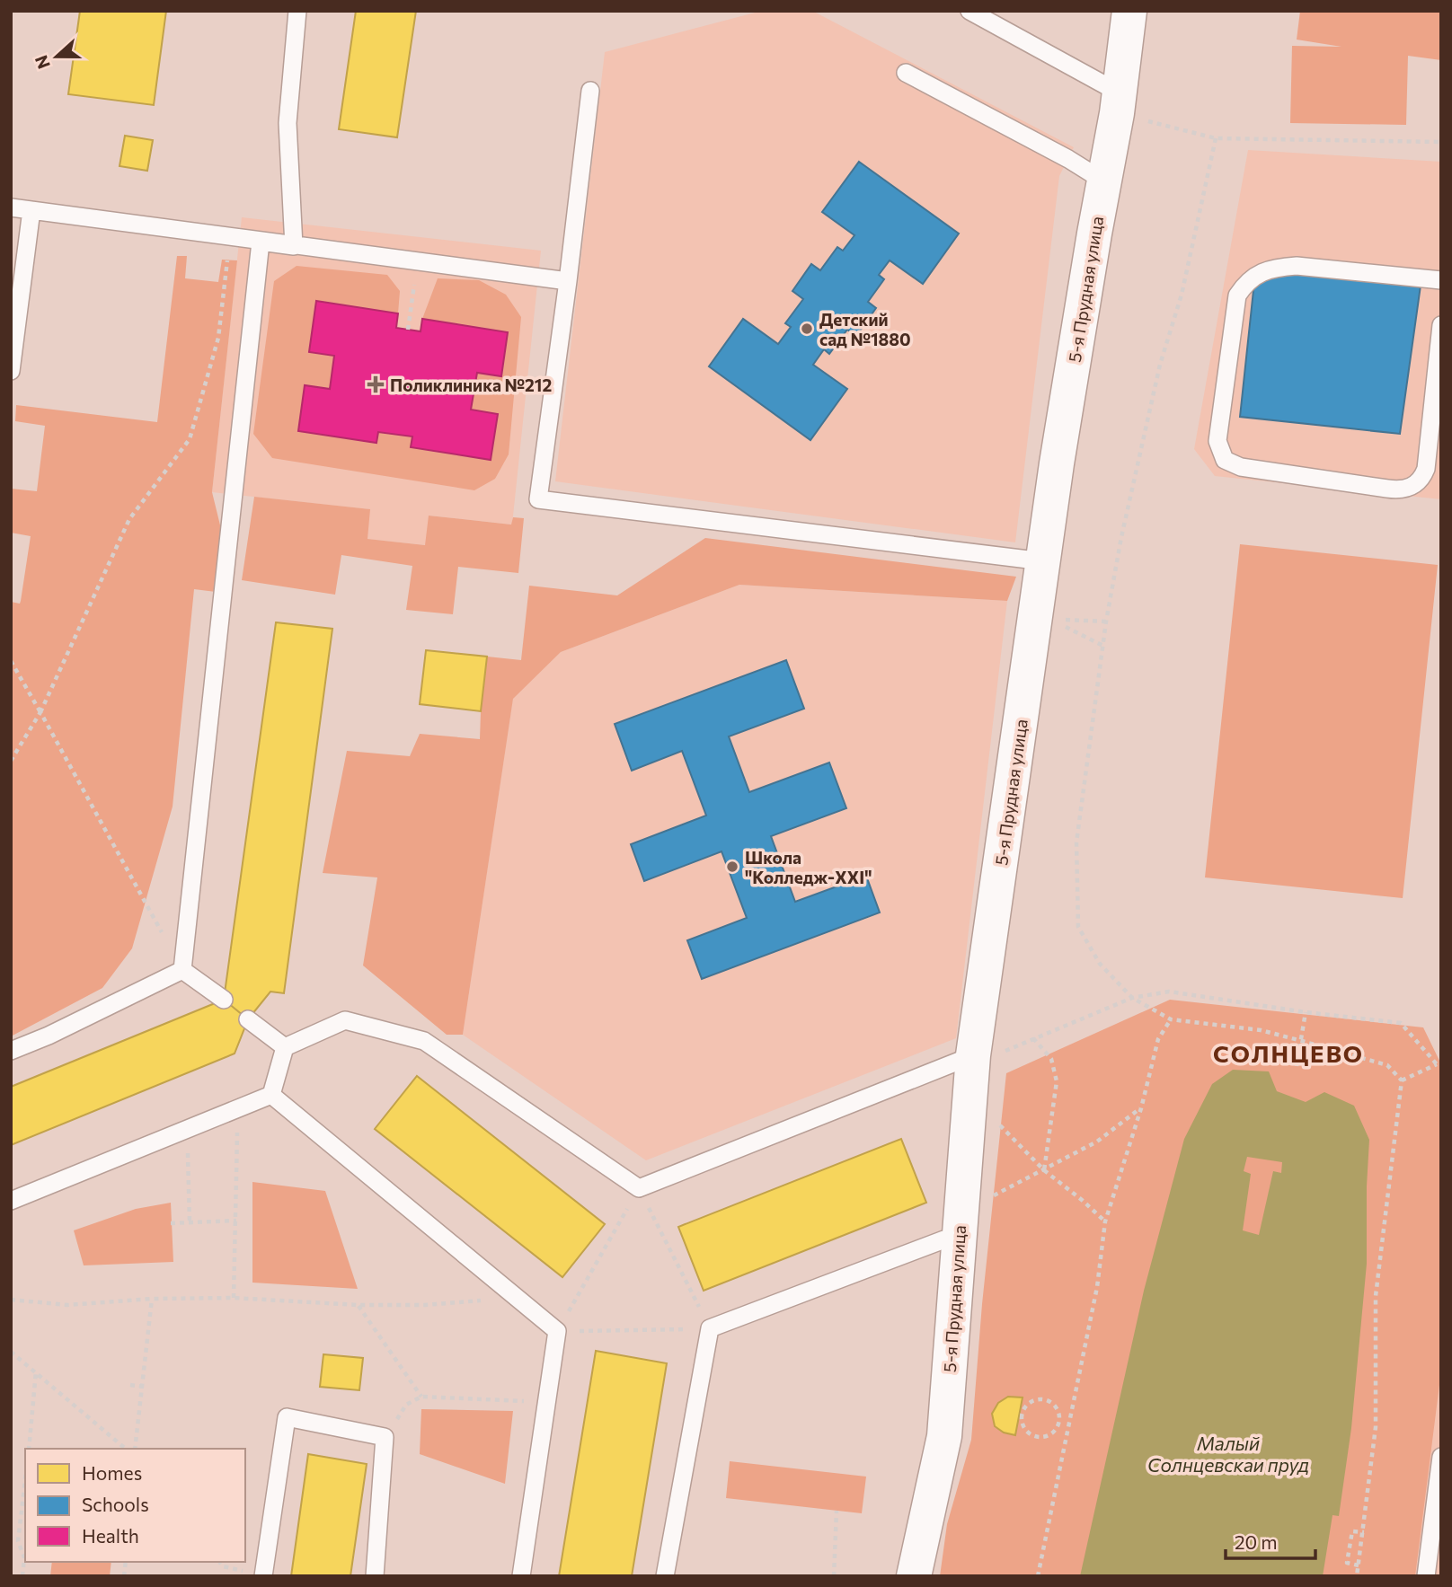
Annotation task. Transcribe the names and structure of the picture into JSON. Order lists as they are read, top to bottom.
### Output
{
  "streets": {
    "street": ["5-я Прудная улица"]
  },
  "districts": ["СОЛНЦЕВО"],
  "water": ["Малый Солнцевскаи пруд"],
  "places": {
    "other": ["Детский сад №1880", "Школа \"Колледж-XXI\""],
    "health": ["Поликлиника №212"]
  },
  "legend": ["Homes", "Schools", "Health"],
  "scale_bar": "20 m",
  "north": "left"
}
